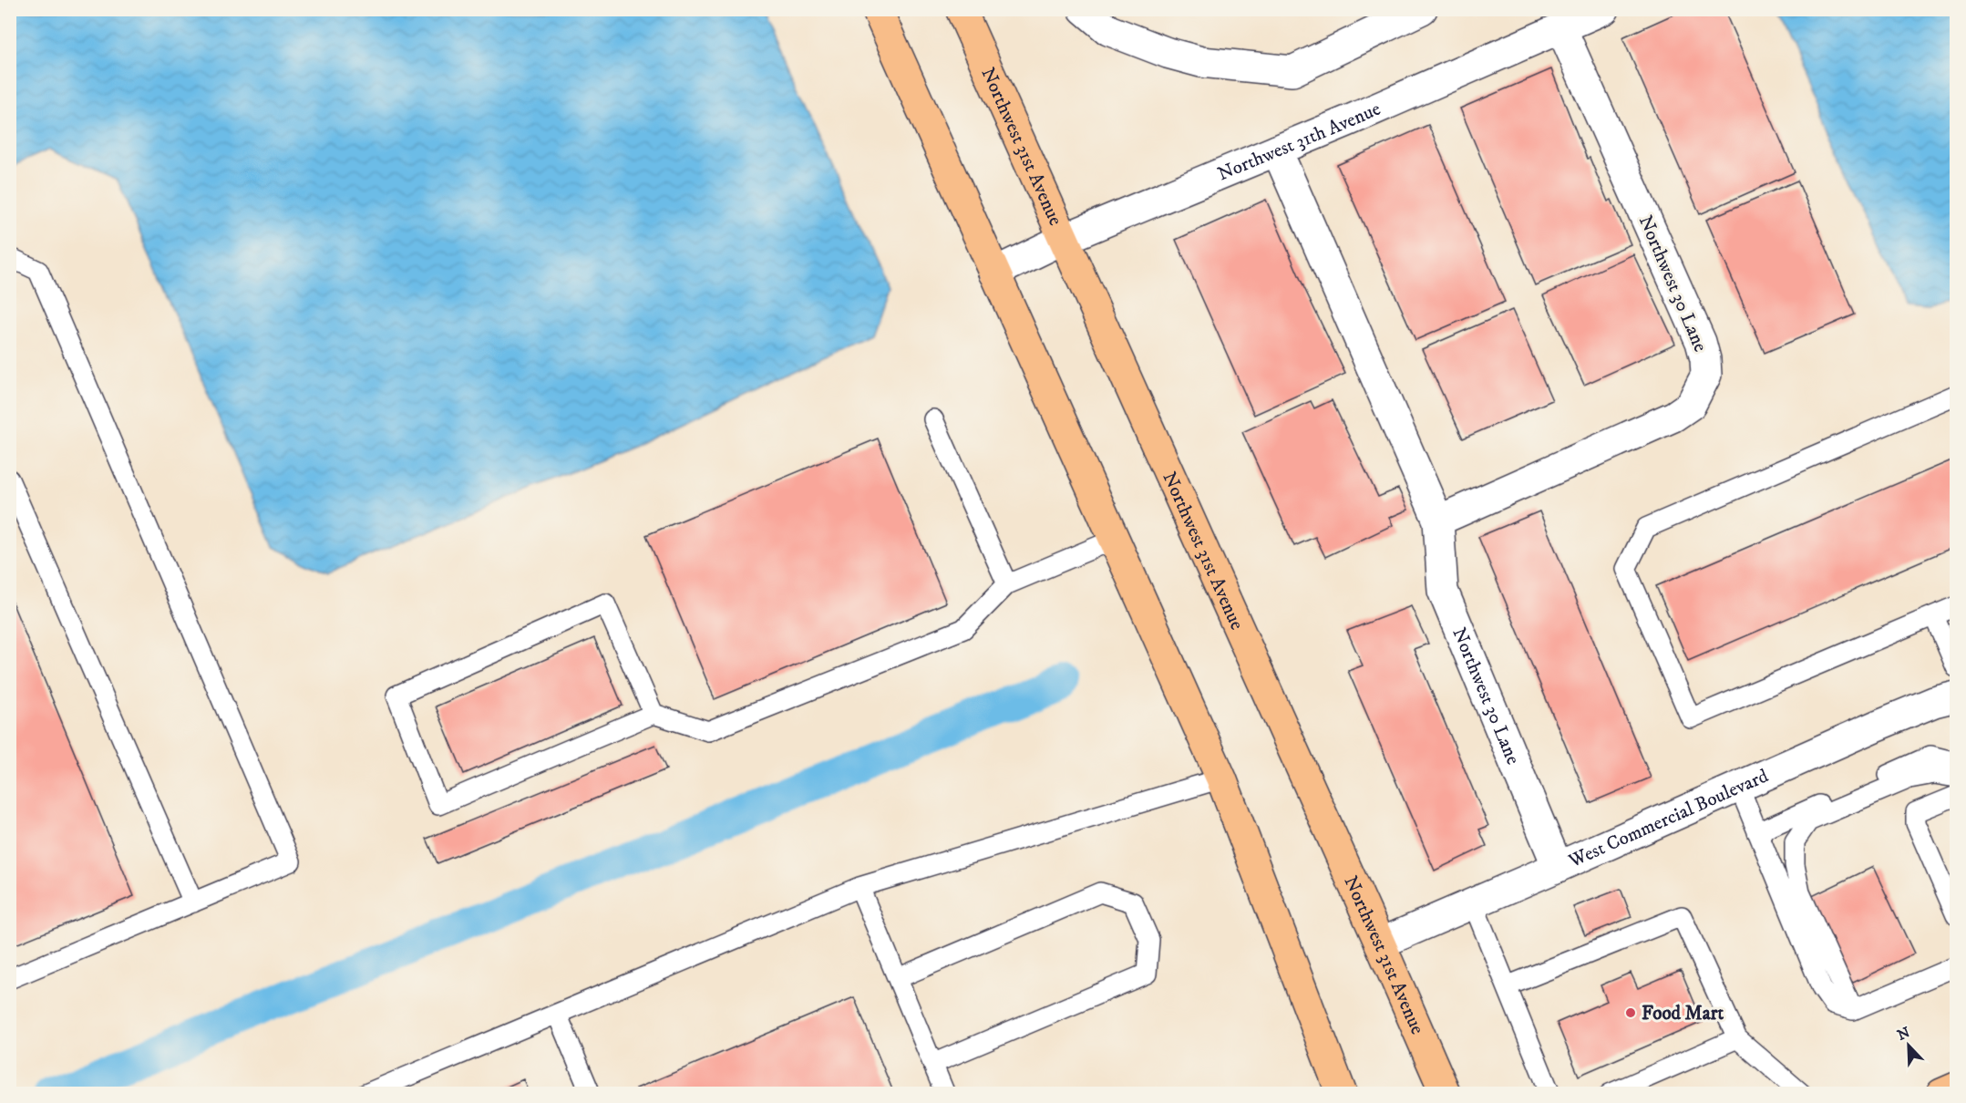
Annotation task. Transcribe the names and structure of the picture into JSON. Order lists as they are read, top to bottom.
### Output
{
  "streets": {
    "main road": ["Northwest 31st Avenue"],
    "street": ["Northwest 31th Avenue", "Northwest 30 Lane", "West Commercial Boulevard"]
  },
  "crossings": [
    ["Northwest 31th Avenue", "Northwest 31st Avenue"],
    ["Northwest 31th Avenue", "Northwest 30 Lane"],
    ["Northwest 31st Avenue", "West Commercial Boulevard"],
    ["Northwest 30 Lane", "West Commercial Boulevard"]
  ],
  "places": ["Food Mart"],
  "north": "top left"
}
